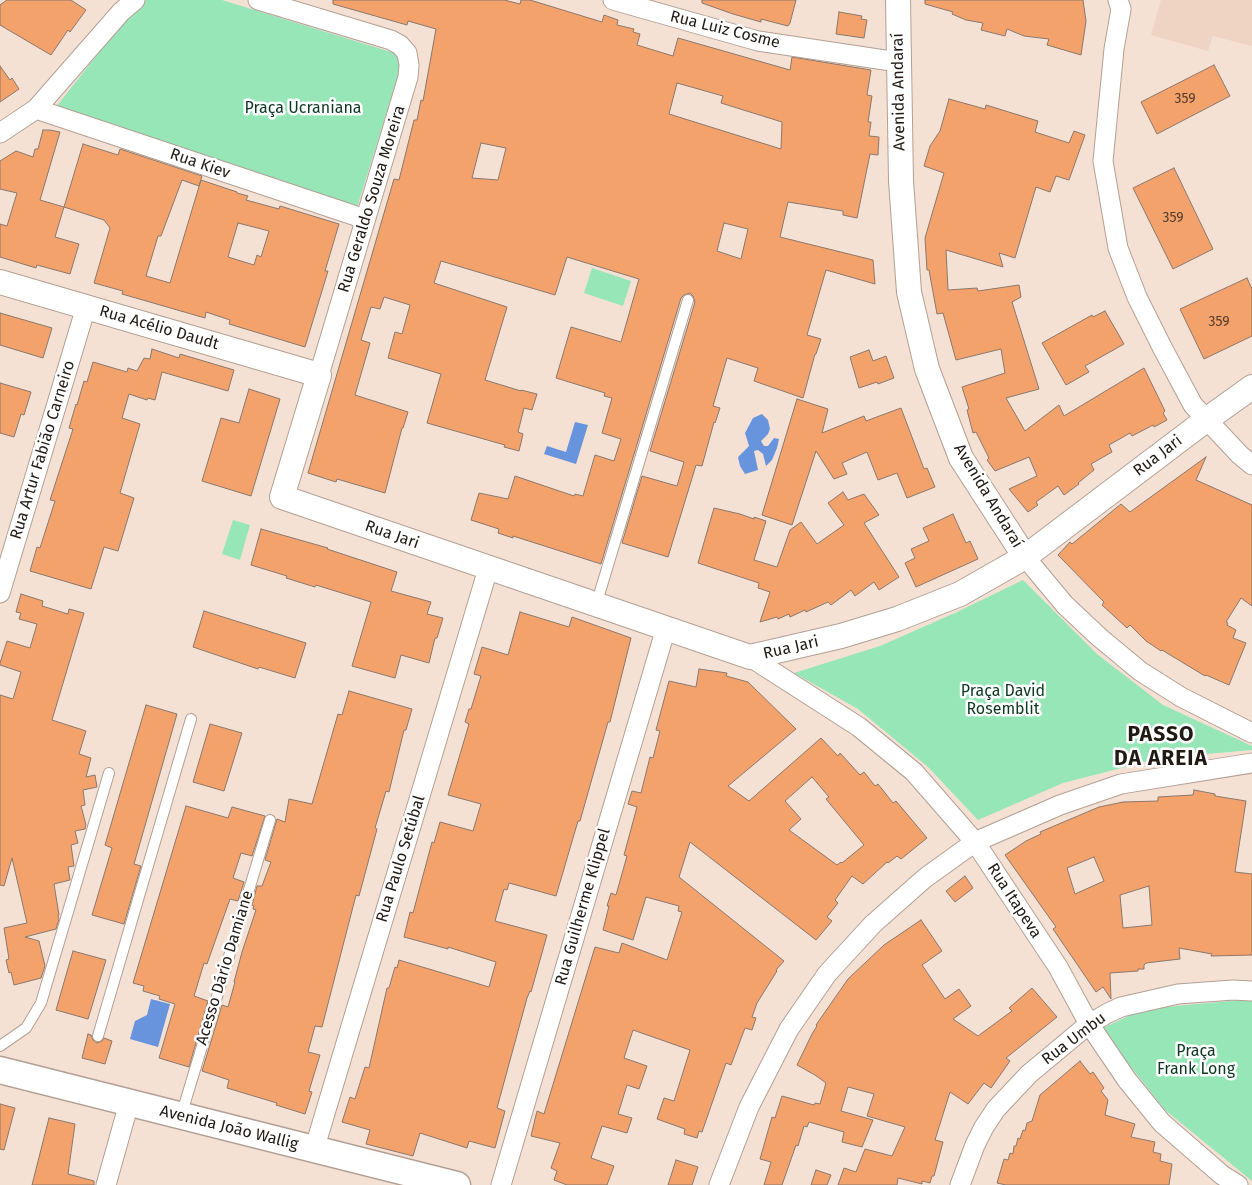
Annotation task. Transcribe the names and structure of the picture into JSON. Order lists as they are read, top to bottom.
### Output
{
  "streets": {
    "main road": ["Avenida João Wallig"],
    "street": [
      "Rua Luiz Cosme",
      "Avenida Andaraí",
      "Rua Kiev",
      "Rua Geraldo Souza Moreira",
      "Rua Acélio Daudt",
      "Rua Artur Fabião Carneiro",
      "Rua Jari",
      "Rua Paulo Setúbal",
      "Rua Itapeva",
      "Rua Guilherme Klippel",
      "Rua Umbu"
    ],
    "lane": ["Acesso Dário Damiane"]
  },
  "crossings": [
    ["Rua Luiz Cosme", "Avenida Andaraí"],
    ["Avenida Andaraí", "Rua Jari"],
    ["Rua Kiev", "Rua Geraldo Souza Moreira"],
    ["Rua Geraldo Souza Moreira", "Rua Acélio Daudt"],
    ["Rua Geraldo Souza Moreira", "Rua Jari"],
    ["Rua Acélio Daudt", "Rua Artur Fabião Carneiro"],
    ["Rua Jari", "Rua Paulo Setúbal"],
    ["Rua Jari", "Rua Itapeva"],
    ["Rua Jari", "Rua Guilherme Klippel"],
    ["Rua Paulo Setúbal", "Avenida João Wallig"],
    ["Rua Itapeva", "Rua Umbu"],
    ["Acesso Dário Damiane", "Avenida João Wallig"]
  ],
  "districts": ["PASSO DA AREIA"],
  "parks": ["Praça Ucraniana", "Praça David Rosemblit", "Praça Frank Long"],
  "house_numbers": ["359", "359", "359"]
}
